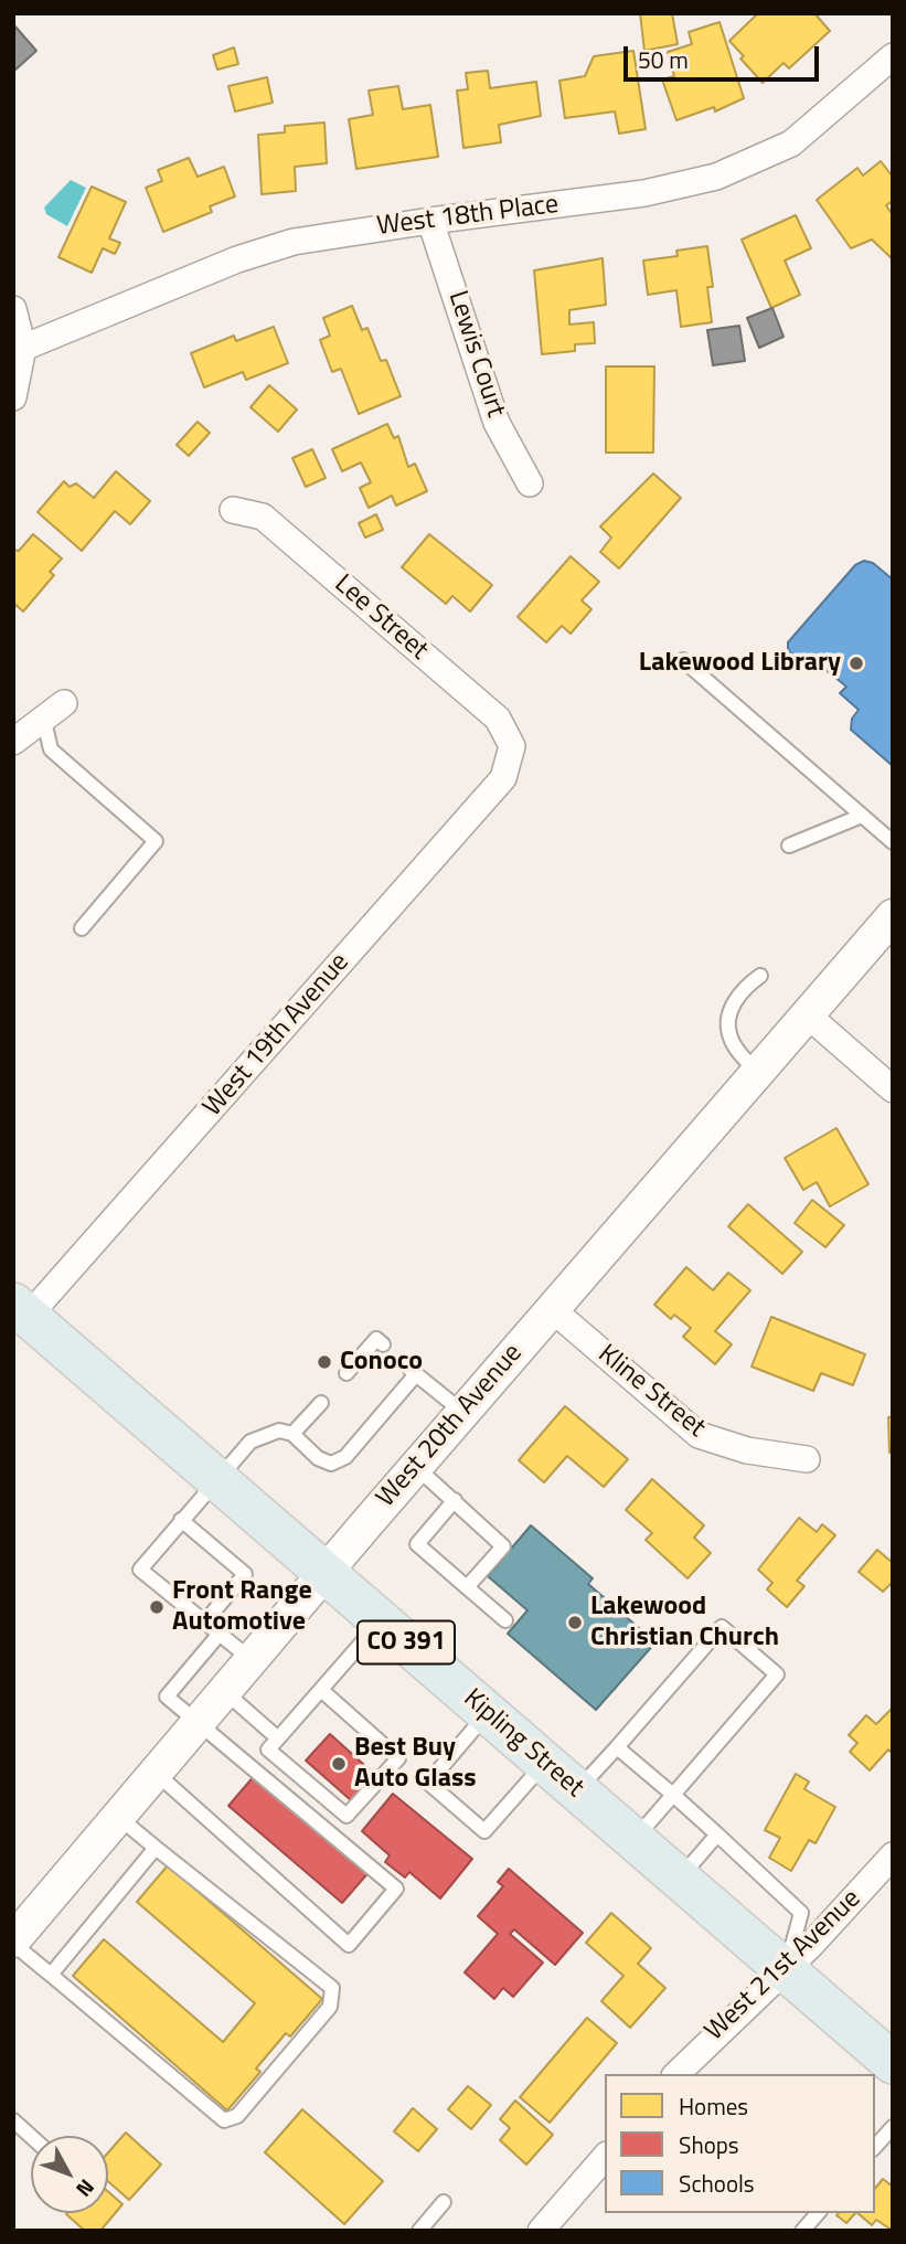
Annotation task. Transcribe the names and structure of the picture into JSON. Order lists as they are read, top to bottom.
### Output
{
  "streets": {
    "main road": ["CO 391", "Kipling Street"],
    "street": [
      "West 18th Place",
      "Lewis Court",
      "Lee Street",
      "West 19th Avenue",
      "Kline Street",
      "West 20th Avenue",
      "West 21st Avenue"
    ]
  },
  "crossings": [
    ["West 18th Place", "Lewis Court"],
    ["Lee Street", "West 19th Avenue"],
    ["West 19th Avenue", "Kipling Street"],
    ["Kline Street", "West 20th Avenue"],
    ["West 20th Avenue", "Kipling Street"],
    ["Kipling Street", "West 21st Avenue"]
  ],
  "places": [
    "Lakewood Library",
    "Conoco",
    "Front Range Automotive",
    "Lakewood Christian Church",
    "Best Buy Auto Glass"
  ],
  "legend": ["Homes", "Shops", "Schools"],
  "scale_bar": "50 m",
  "north": "bottom right"
}
